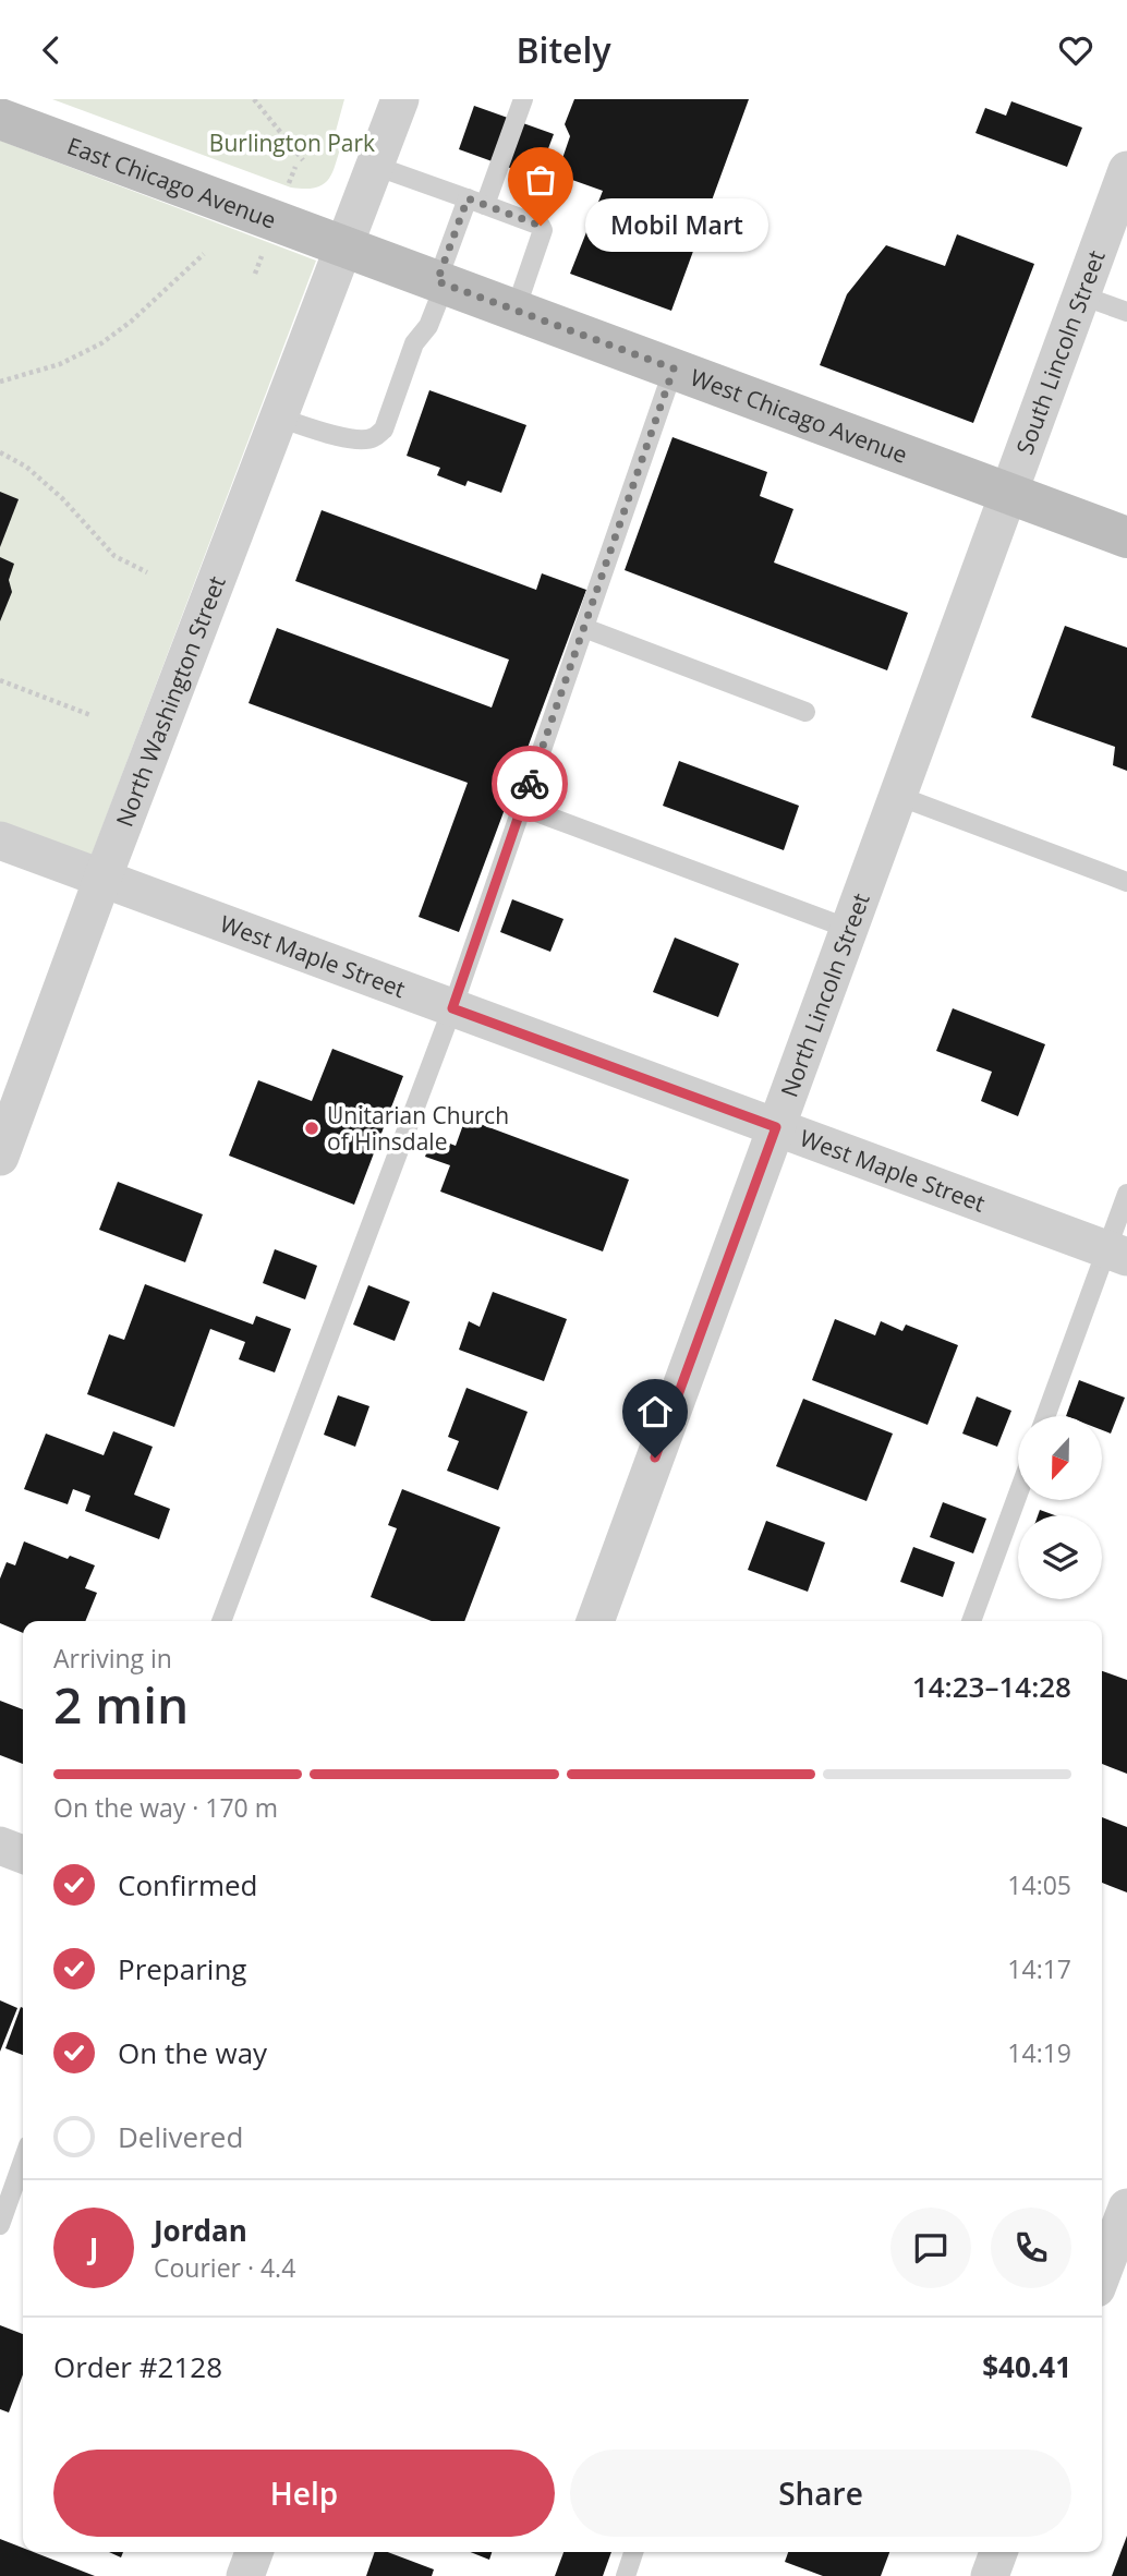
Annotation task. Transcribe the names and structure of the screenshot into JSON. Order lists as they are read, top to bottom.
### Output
{
  "streets": {
    "main road": ["East Chicago Avenue", "West Chicago Avenue"],
    "street": [
      "South Lincoln Street",
      "North Washington Street",
      "West Maple Street",
      "North Lincoln Street"
    ]
  },
  "crossings": [
    ["East Chicago Avenue", "West Chicago Avenue"],
    ["East Chicago Avenue", "North Washington Street"],
    ["South Lincoln Street", "West Chicago Avenue"],
    ["South Lincoln Street", "North Lincoln Street"],
    ["West Chicago Avenue", "North Washington Street"],
    ["West Chicago Avenue", "North Lincoln Street"],
    ["North Washington Street", "West Maple Street"],
    ["West Maple Street", "North Lincoln Street"]
  ],
  "parks": ["Burlington Park"],
  "places": ["Mobil Mart", "Unitarian Church of Hinsdale"],
  "north": "bottom",
  "page": {
    "header": "Bitely",
    "bubble": "Mobil Mart",
    "heading": ["2 min", "Arriving in", "14:23–14:28"],
    "panel": [
      "Jordan",
      "Courier · 4.4",
      "Order #2128",
      "$40.41"
    ],
    "bar": "On the way · 170 m",
    "list": [
      ["Confirmed", "14:05"],
      ["Preparing", "14:17"],
      ["On the way", "14:19"],
      "Delivered"
    ],
    "round": "J",
    "buttons": ["Help", "Share"]
  }
}
